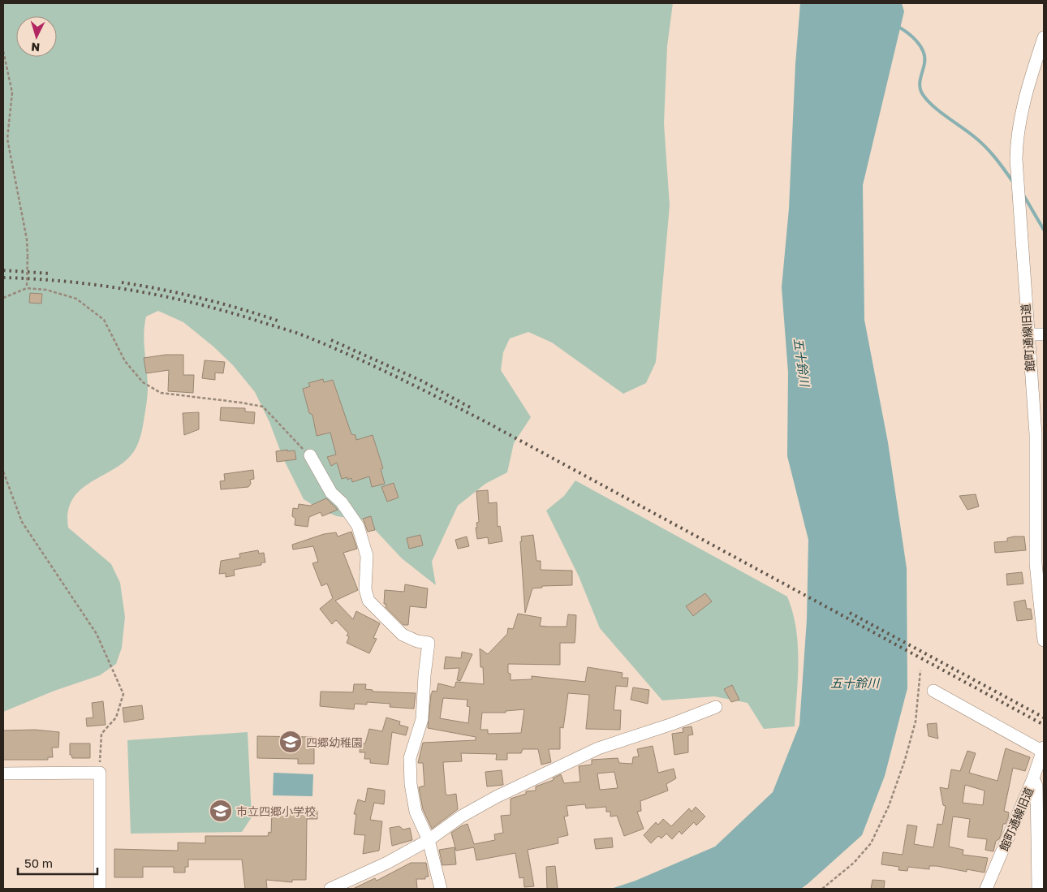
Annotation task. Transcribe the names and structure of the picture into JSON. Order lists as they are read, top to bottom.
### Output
{
  "streets": {
    "street": ["館町通線旧道"]
  },
  "water": ["五十鈴川"],
  "places": {
    "school or university": ["四郷幼稚園", "市立四郷小学校"]
  },
  "scale_bar": "50 m",
  "north": "bottom"
}
